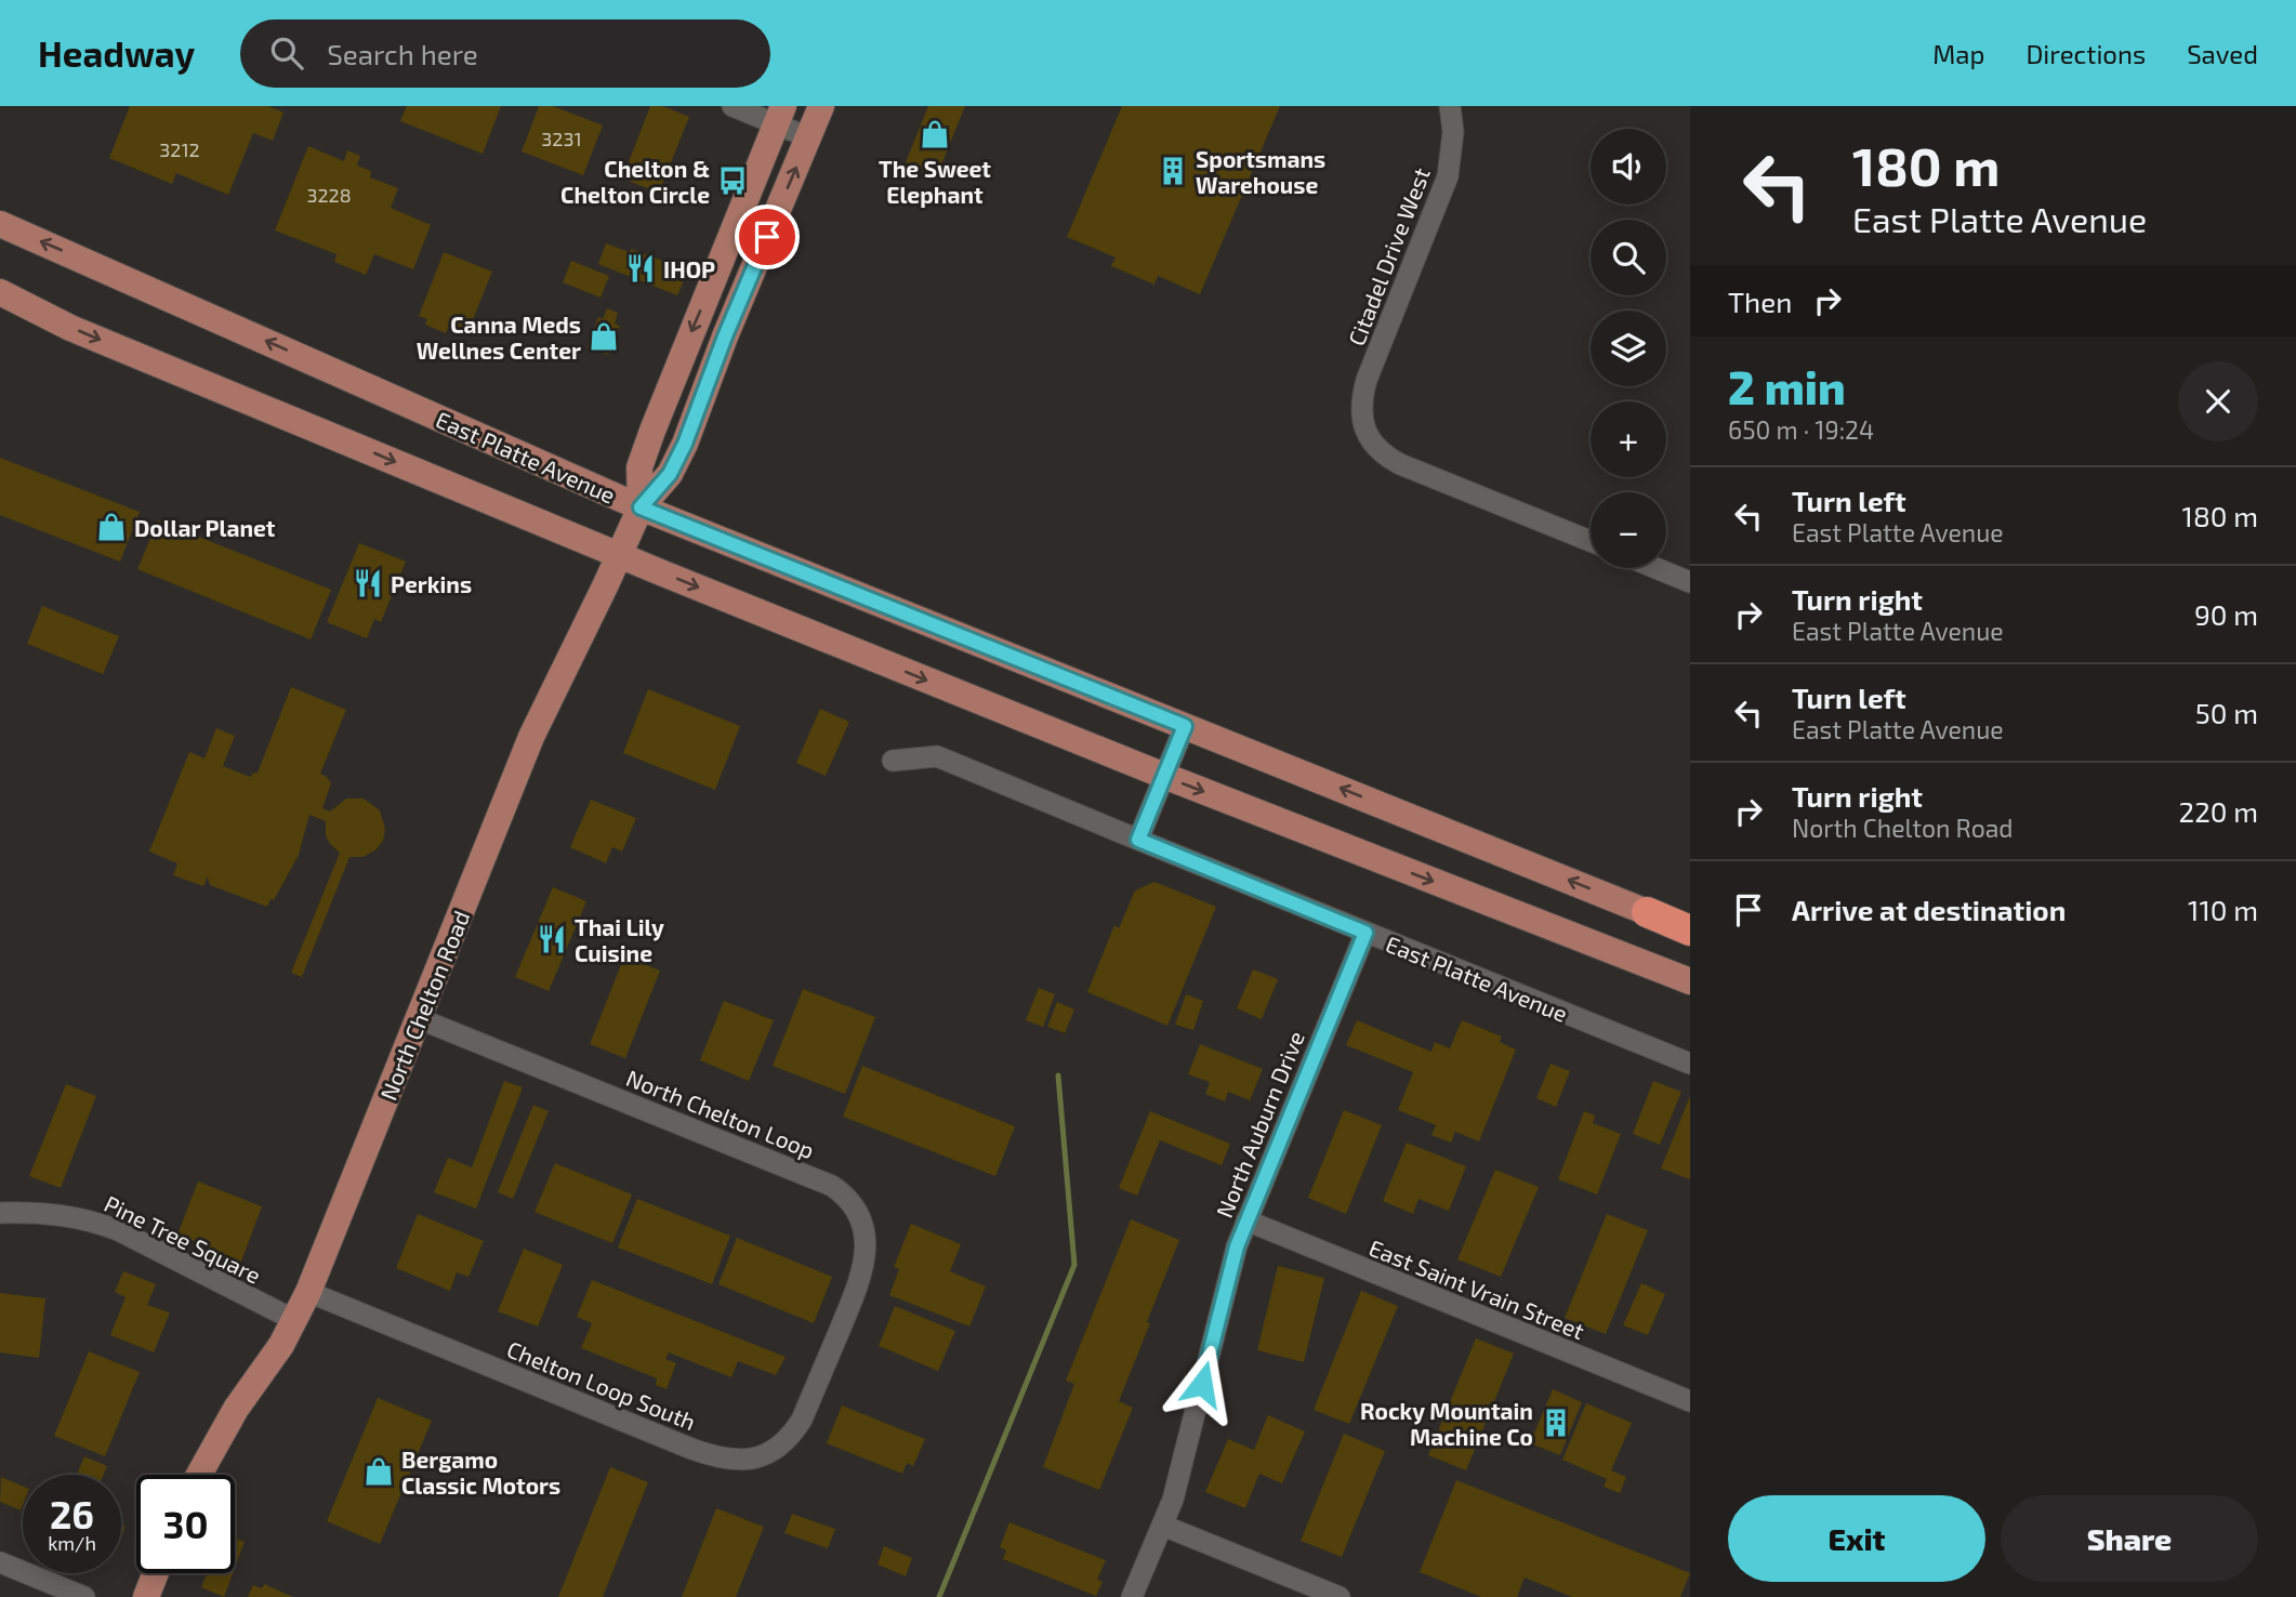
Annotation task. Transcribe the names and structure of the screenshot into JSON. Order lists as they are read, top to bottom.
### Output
{
  "streets": {
    "highway": ["East Platte Avenue"],
    "main road": ["North Chelton Road"],
    "street": [
      "Citadel Drive West",
      "North Chelton Loop",
      "North Auburn Drive",
      "Pine Tree Square",
      "East Saint Vrain Street",
      "Chelton Loop South"
    ]
  },
  "crossings": [
    ["East Platte Avenue", "North Chelton Road"],
    ["East Platte Avenue", "North Auburn Drive"],
    ["North Chelton Road", "North Chelton Loop"],
    ["North Chelton Road", "Pine Tree Square"],
    ["North Chelton Road", "Chelton Loop South"],
    ["North Chelton Loop", "Chelton Loop South"],
    ["North Auburn Drive", "East Saint Vrain Street"]
  ],
  "places": {
    "shop": [
      "The Sweet Elephant",
      "Canna Meds Wellnes Center",
      "Dollar Planet",
      "Bergamo Classic Motors"
    ],
    "building": ["Sportsmans Warehouse", "Rocky Mountain Machine Co"],
    "bus stop": ["Chelton & Chelton Circle"],
    "restaurant": ["IHOP", "Perkins", "Thai Lily Cuisine"]
  },
  "house_numbers": ["3231", "3212", "3228"],
  "page": {
    "header": "Headway",
    "search": "Search here",
    "nav": ["Map", "Directions", "Saved"],
    "turn": ["180 m", "East Platte Avenue"],
    "map_buttons": ["+", "−"],
    "then": "Then",
    "heading": ["2 min", "650 m · 19:24"],
    "list": [
      {
        "name": "Turn left",
        "note": "East Platte Avenue",
        "value": "180 m"
      },
      {
        "name": "Turn right",
        "note": "East Platte Avenue",
        "value": "90 m"
      },
      {
        "name": "Turn left",
        "note": "East Platte Avenue",
        "value": "50 m"
      },
      {
        "name": "Turn right",
        "note": "North Chelton Road",
        "value": "220 m"
      },
      {
        "name": "Arrive at destination",
        "value": "110 m"
      }
    ],
    "speed": "26 km/h",
    "limit": "30",
    "buttons": ["Exit", "Share"]
  }
}
